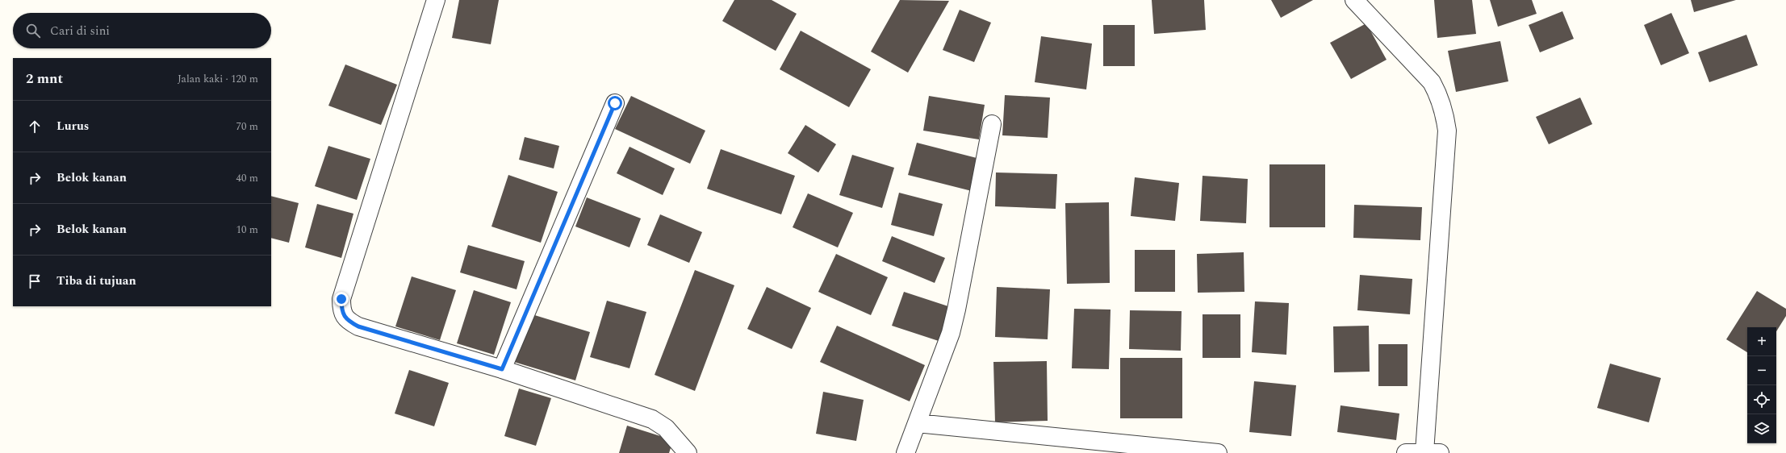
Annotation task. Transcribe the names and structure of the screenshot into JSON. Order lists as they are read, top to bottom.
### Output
{
  "page": {
    "search": "Cari di sini",
    "heading": ["2 mnt", "Jalan kaki · 120 m"],
    "list": [
      ["Lurus", "70 m"],
      ["Belok kanan", "40 m"],
      ["Belok kanan", "10 m"],
      "Tiba di tujuan"
    ],
    "map_buttons": ["+", "−"]
  }
}
